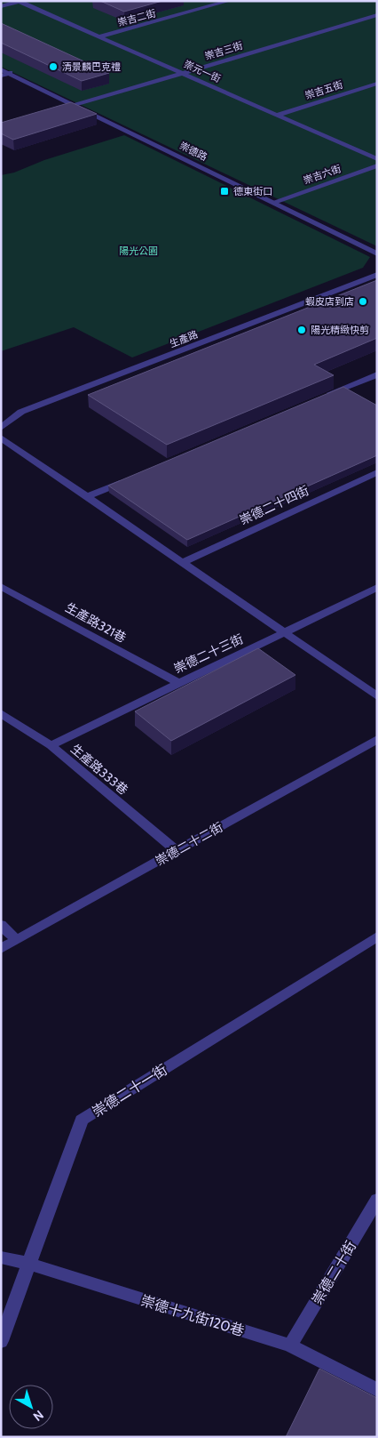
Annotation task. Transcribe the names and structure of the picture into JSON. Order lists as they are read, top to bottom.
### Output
{
  "streets": {
    "street": [
      "崇吉二街",
      "崇吉三街",
      "崇元一街",
      "崇吉五街",
      "崇德路",
      "崇吉六街",
      "生產路",
      "崇德二十四街",
      "生產路321巷",
      "崇德二十三街",
      "生產路333巷",
      "崇德二十二街",
      "崇德二十一街",
      "崇德二十街",
      "崇德十九街120巷"
    ]
  },
  "crossings": [
    ["崇吉二街", "崇元一街"],
    ["崇吉三街", "崇元一街"],
    ["崇吉三街", "崇德路"],
    ["崇元一街", "崇吉五街"],
    ["崇德路", "崇吉六街"],
    ["生產路321巷", "崇德二十三街"],
    ["崇德二十三街", "生產路333巷"],
    ["生產路333巷", "崇德二十二街"],
    ["崇德二十一街", "崇德十九街120巷"],
    ["崇德二十街", "崇德十九街120巷"]
  ],
  "parks": ["陽光公園"],
  "places": {
    "other": ["清景麟巴克禮", "蝦皮店到店", "陽光精緻快剪"],
    "transit": ["德東街口"]
  },
  "north": "bottom right"
}
